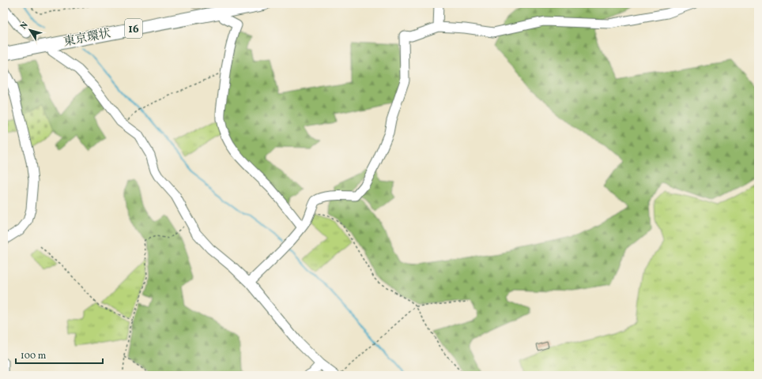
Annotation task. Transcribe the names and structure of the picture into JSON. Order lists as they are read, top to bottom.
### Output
{
  "streets": {
    "highway": ["16", "東京環状"]
  },
  "scale_bar": "100 m",
  "north": "top left"
}
